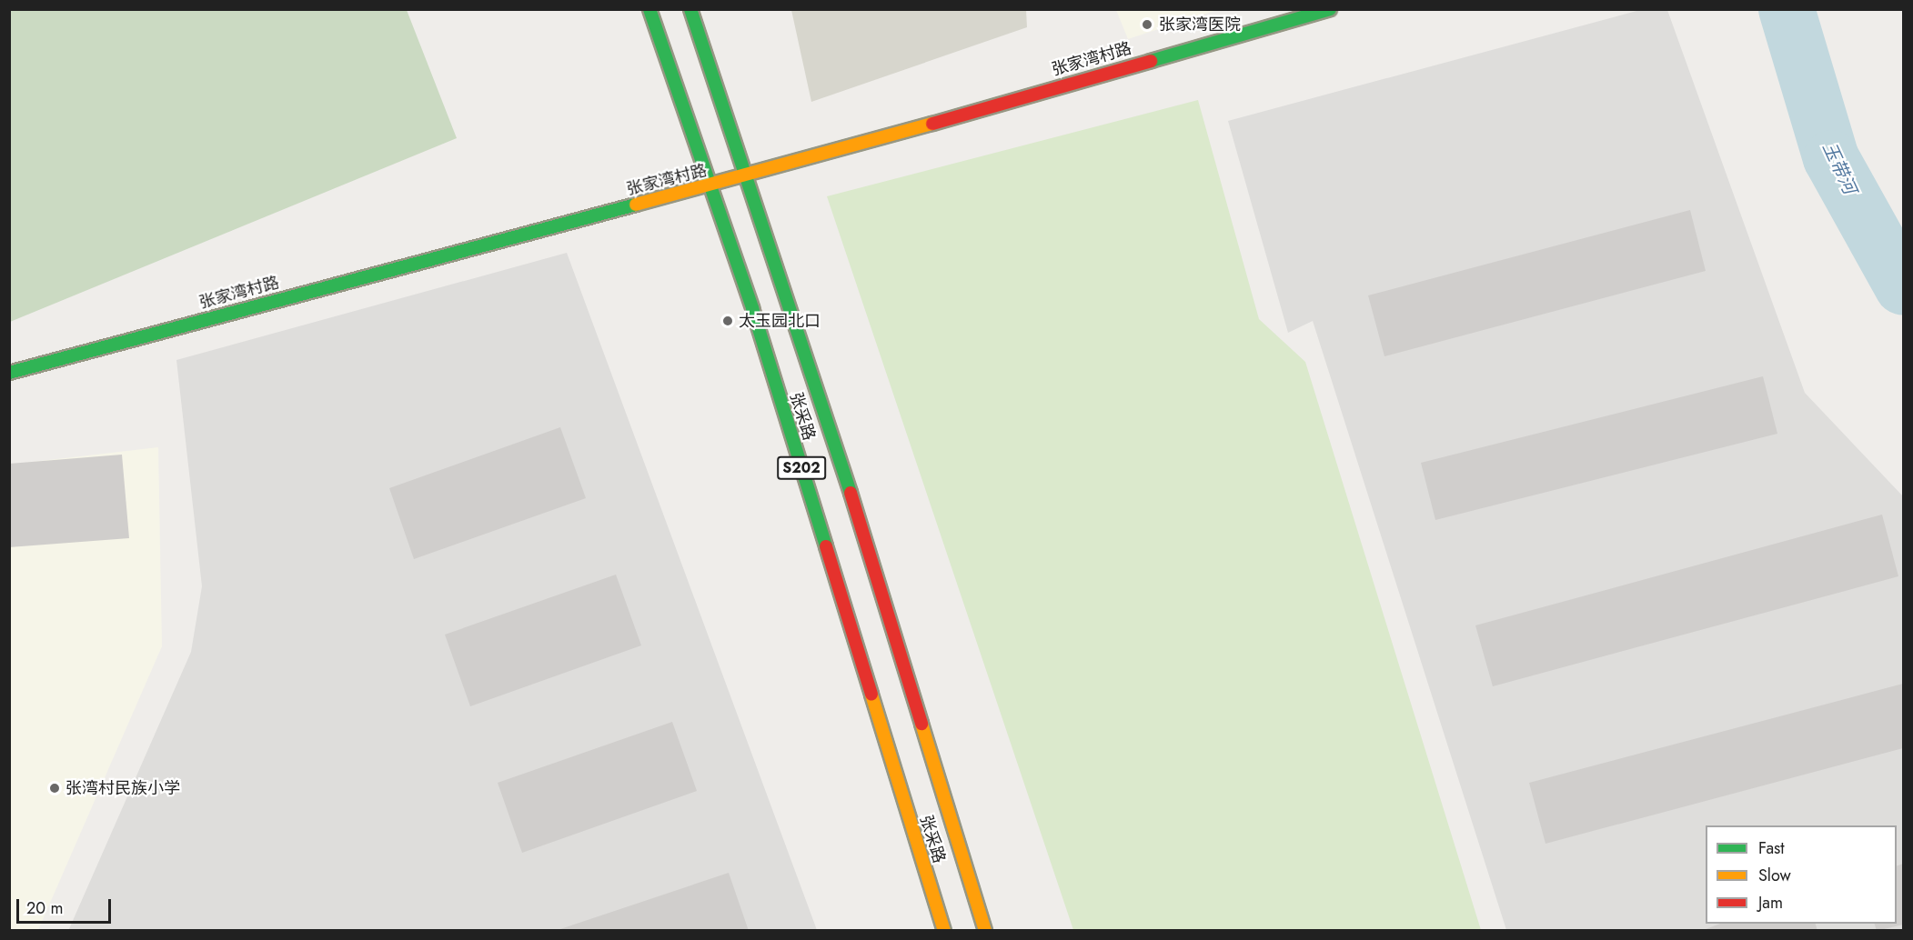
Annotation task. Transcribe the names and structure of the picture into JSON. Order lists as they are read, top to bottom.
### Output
{
  "streets": {
    "main road": ["张家湾村路", "张采路", "S202"]
  },
  "crossings": [
    ["张家湾村路", "张采路"]
  ],
  "water": ["玉带河"],
  "places": ["张家湾医院", "太玉园北口", "张湾村民族小学"],
  "legend": ["Fast", "Slow", "Jam"],
  "scale_bar": "20 m"
}
